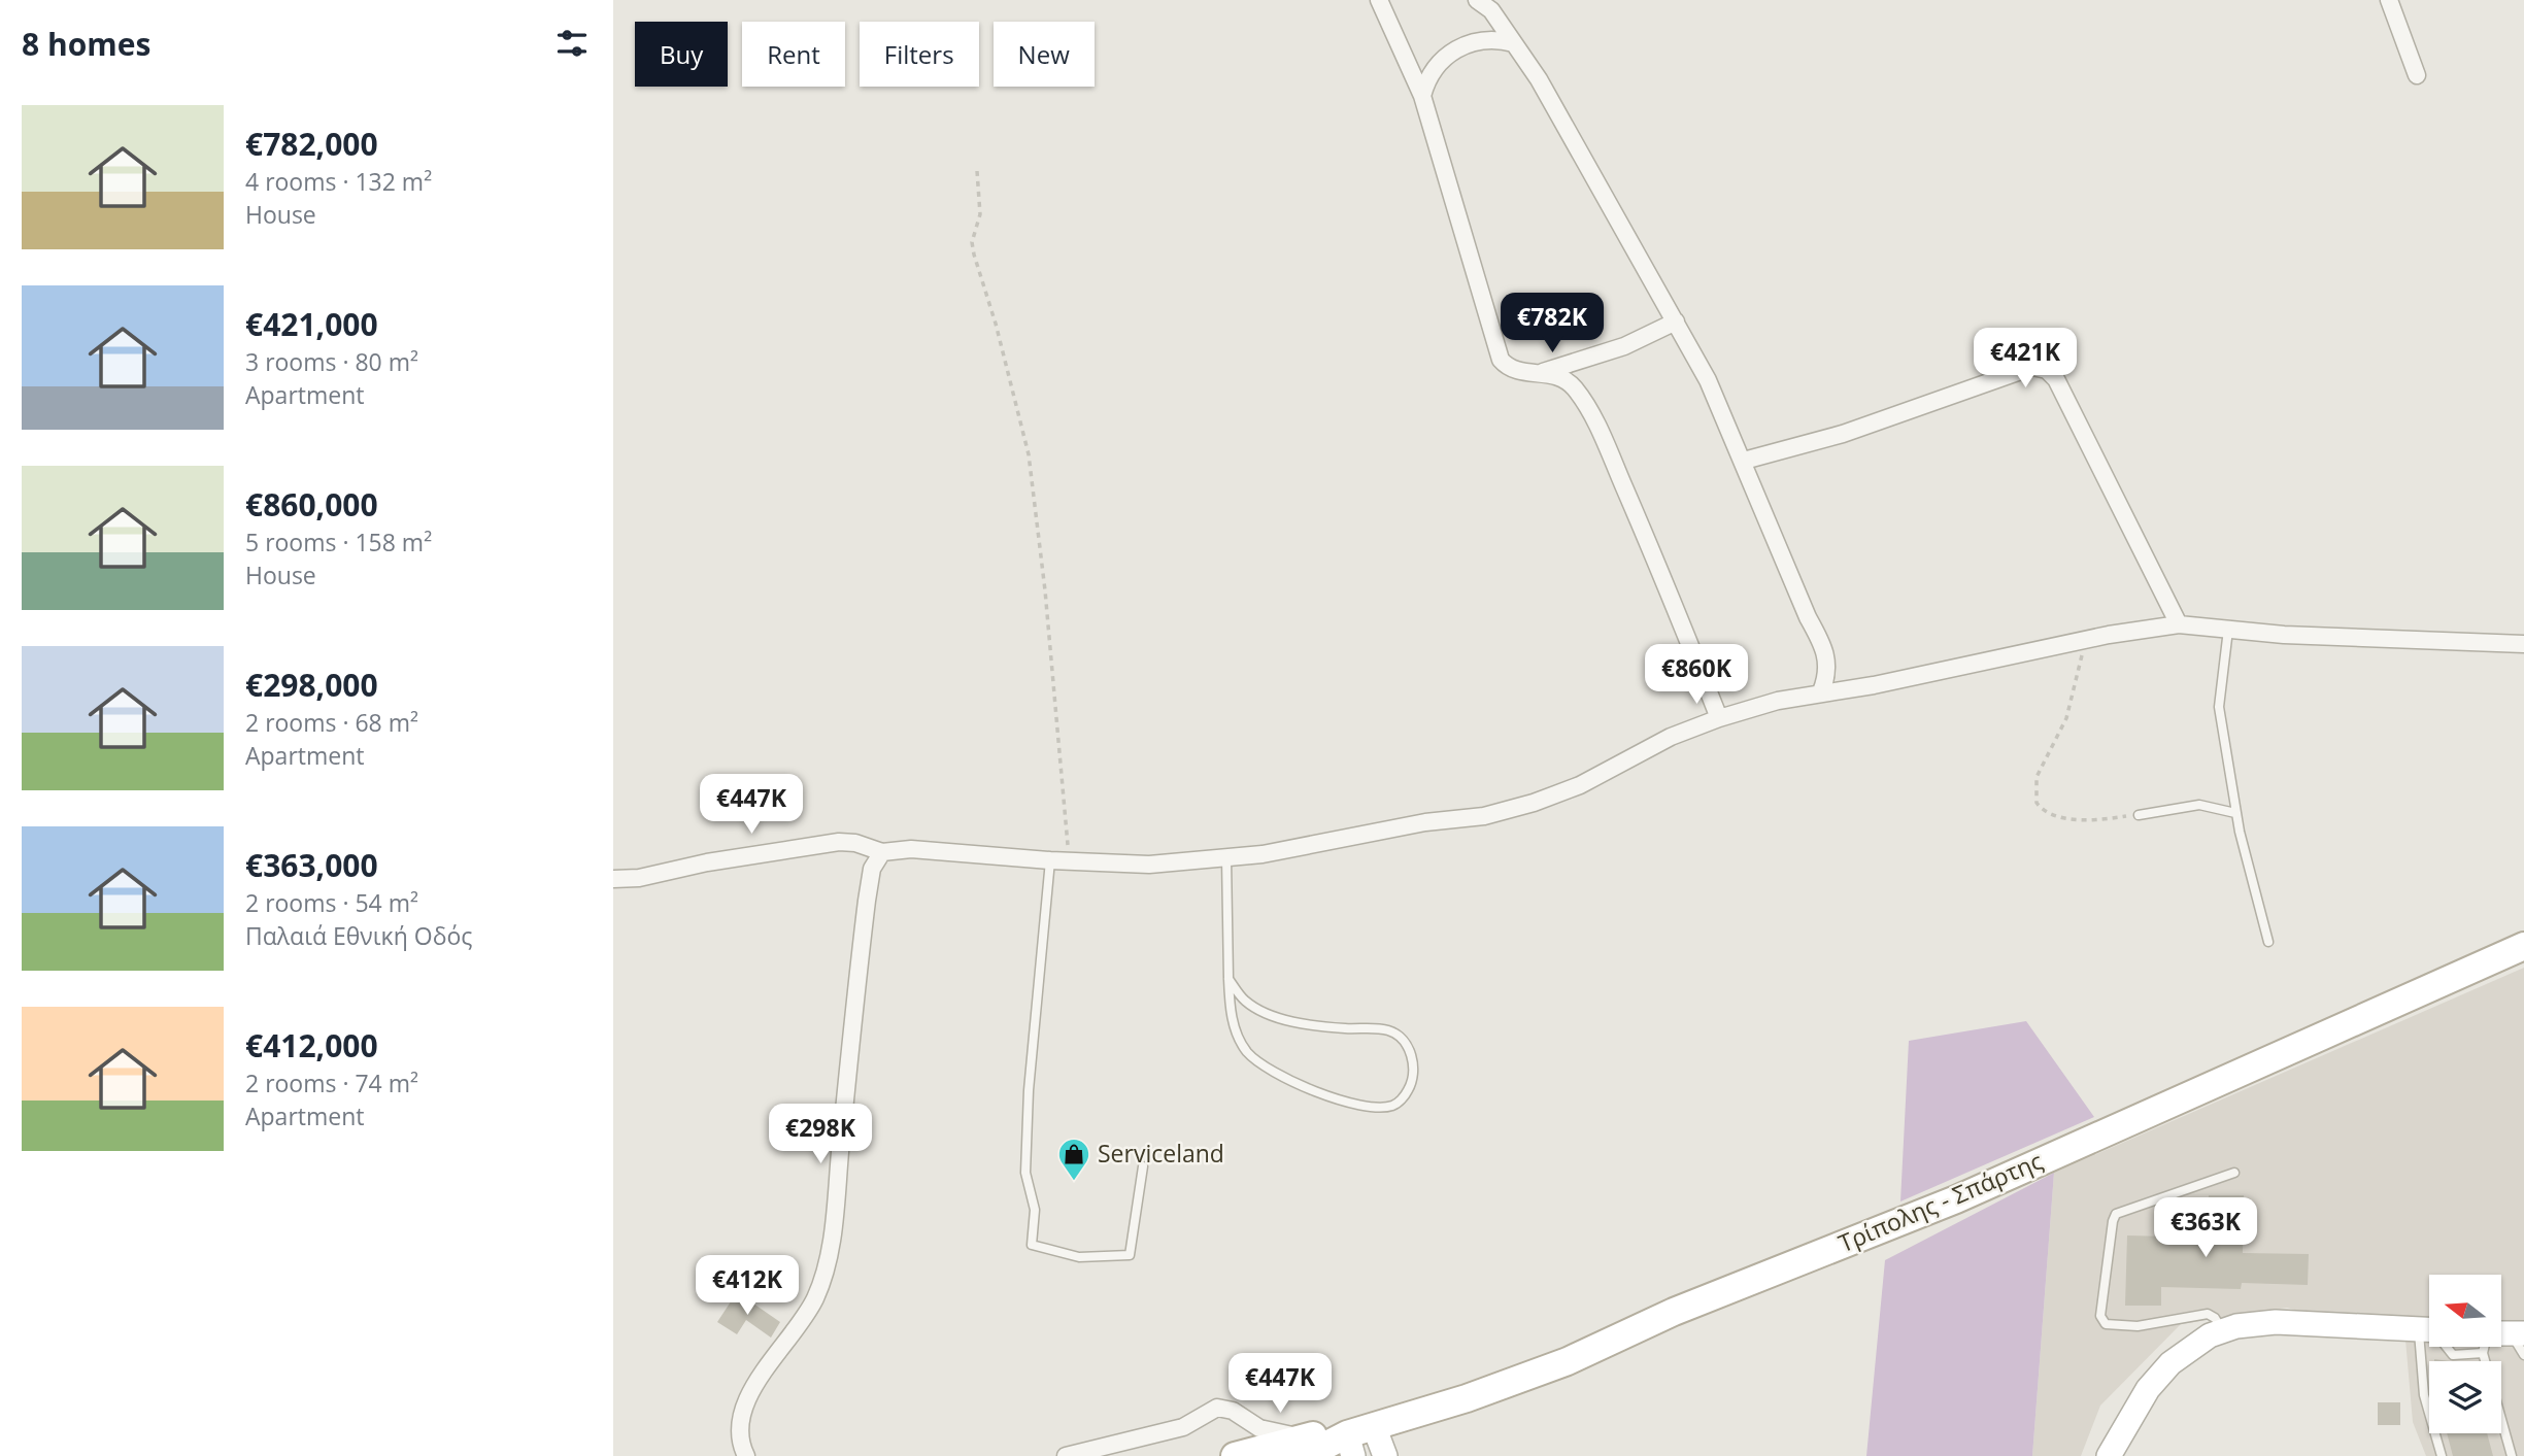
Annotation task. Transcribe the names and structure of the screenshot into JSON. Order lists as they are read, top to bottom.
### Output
{
  "streets": {
    "main road": ["Τρίπολης - Σπάρτης"]
  },
  "places": {
    "shop": ["Serviceland"]
  },
  "north": "left",
  "page": {
    "heading": "8 homes",
    "chip": [
      "Buy",
      "Rent",
      "Filters",
      "New"
    ],
    "list": [
      {
        "name": "€782,000",
        "note": "4 rooms · 132 m² · House"
      },
      {
        "name": "€421,000",
        "note": "3 rooms · 80 m² · Apartment"
      },
      {
        "name": "€860,000",
        "note": "5 rooms · 158 m² · House"
      },
      {
        "name": "€298,000",
        "note": "2 rooms · 68 m² · Apartment"
      },
      {
        "name": "€363,000",
        "note": "2 rooms · 54 m² · Παλαιά Εθνική Οδός"
      },
      {
        "name": "€412,000",
        "note": "2 rooms · 74 m² · Apartment"
      }
    ],
    "price": [
      "€782K",
      "€421K",
      "€860K",
      "€447K",
      "€298K",
      "€363K",
      "€412K",
      "€447K"
    ]
  }
}
